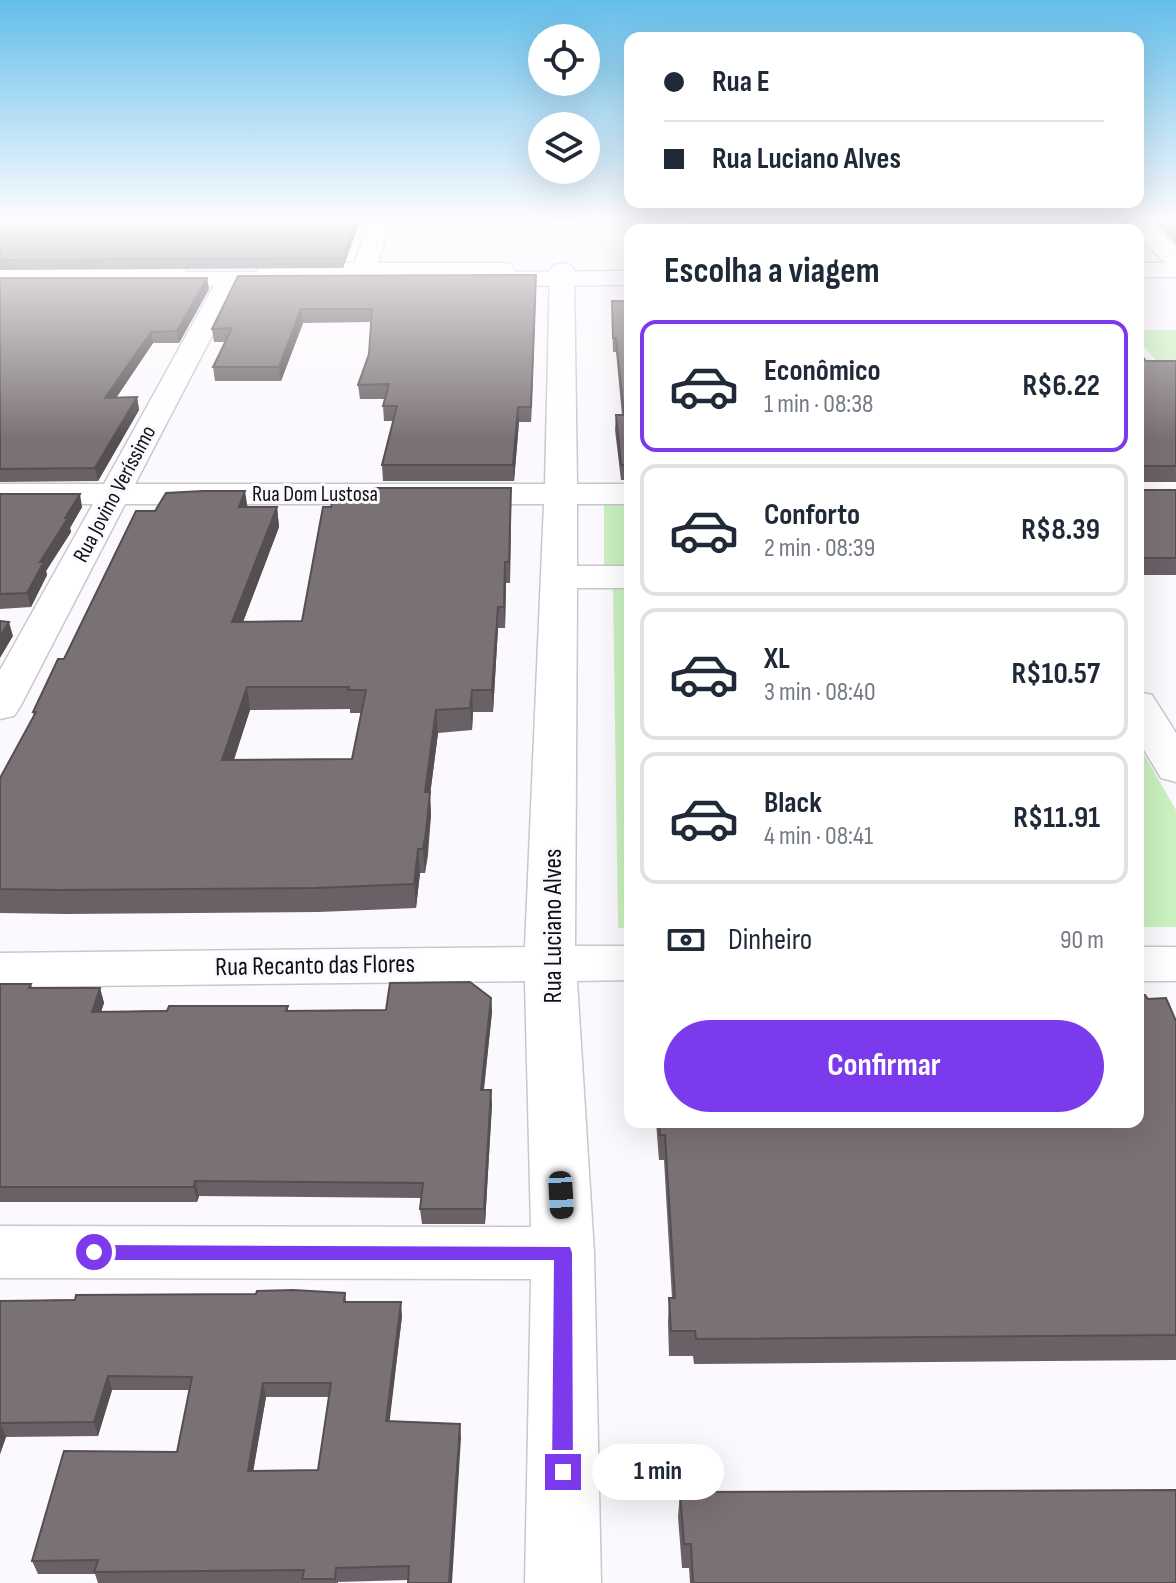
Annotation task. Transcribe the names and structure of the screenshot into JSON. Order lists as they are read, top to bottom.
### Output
{
  "streets": {
    "street": [
      "Rua Jovino Veríssimo",
      "Rua Dom Lustosa",
      "Rua Luciano Alves",
      "Rua Recanto das Flores"
    ]
  },
  "crossings": [
    ["Rua Jovino Veríssimo", "Rua Dom Lustosa"],
    ["Rua Dom Lustosa", "Rua Luciano Alves"],
    ["Rua Luciano Alves", "Rua Recanto das Flores"]
  ],
  "page": {
    "banner": ["Rua E", "Rua Luciano Alves"],
    "heading": "Escolha a viagem",
    "list": [
      {
        "name": "Econômico",
        "note": "1 min · 08:38",
        "value": "R$6.22"
      },
      {
        "name": "Conforto",
        "note": "2 min · 08:39",
        "value": "R$8.39"
      },
      {
        "name": "XL",
        "note": "3 min · 08:40",
        "value": "R$10.57"
      },
      {
        "name": "Black",
        "note": "4 min · 08:41",
        "value": "R$11.91"
      }
    ],
    "pay": ["Dinheiro", "90 m"],
    "buttons": "Confirmar",
    "bubble": "1 min"
  }
}
